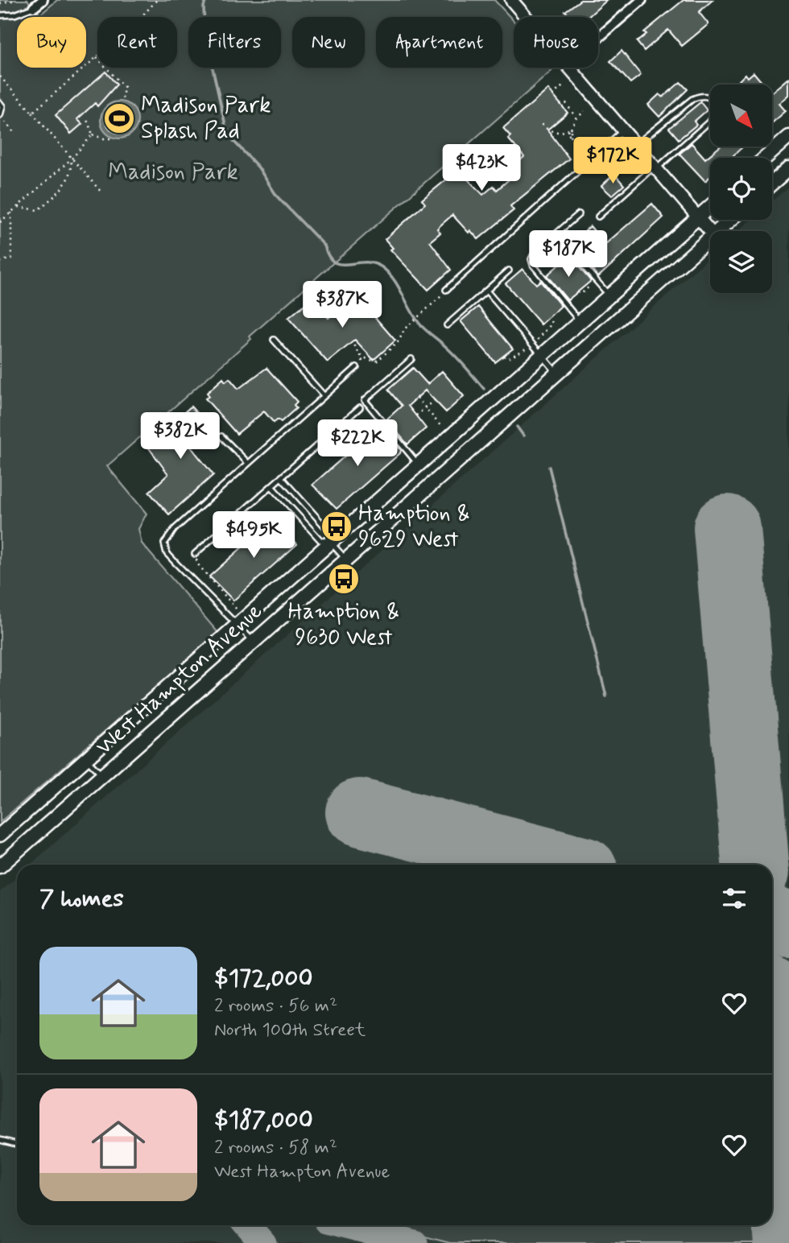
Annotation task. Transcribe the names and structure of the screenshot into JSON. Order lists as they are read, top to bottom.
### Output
{
  "streets": {
    "main road": ["West Hampton Avenue"]
  },
  "parks": ["Madison Park"],
  "places": {
    "sports": ["Madison Park Splash Pad"],
    "bus stop": ["Hamption & 9629 West", "Hamption & 9630 West"]
  },
  "north": "bottom right",
  "page": {
    "chip": [
      "Buy",
      "Rent",
      "Filters",
      "New",
      "Apartment",
      "House"
    ],
    "price": [
      "$172K",
      "$423K",
      "$187K",
      "$387K",
      "$382K",
      "$222K",
      "$495K"
    ],
    "heading": "7 homes",
    "list": [
      {
        "name": "$172,000",
        "note": "2 rooms · 56 m² · North 100th Street"
      },
      {
        "name": "$187,000",
        "note": "2 rooms · 58 m² · West Hampton Avenue"
      }
    ]
  }
}
